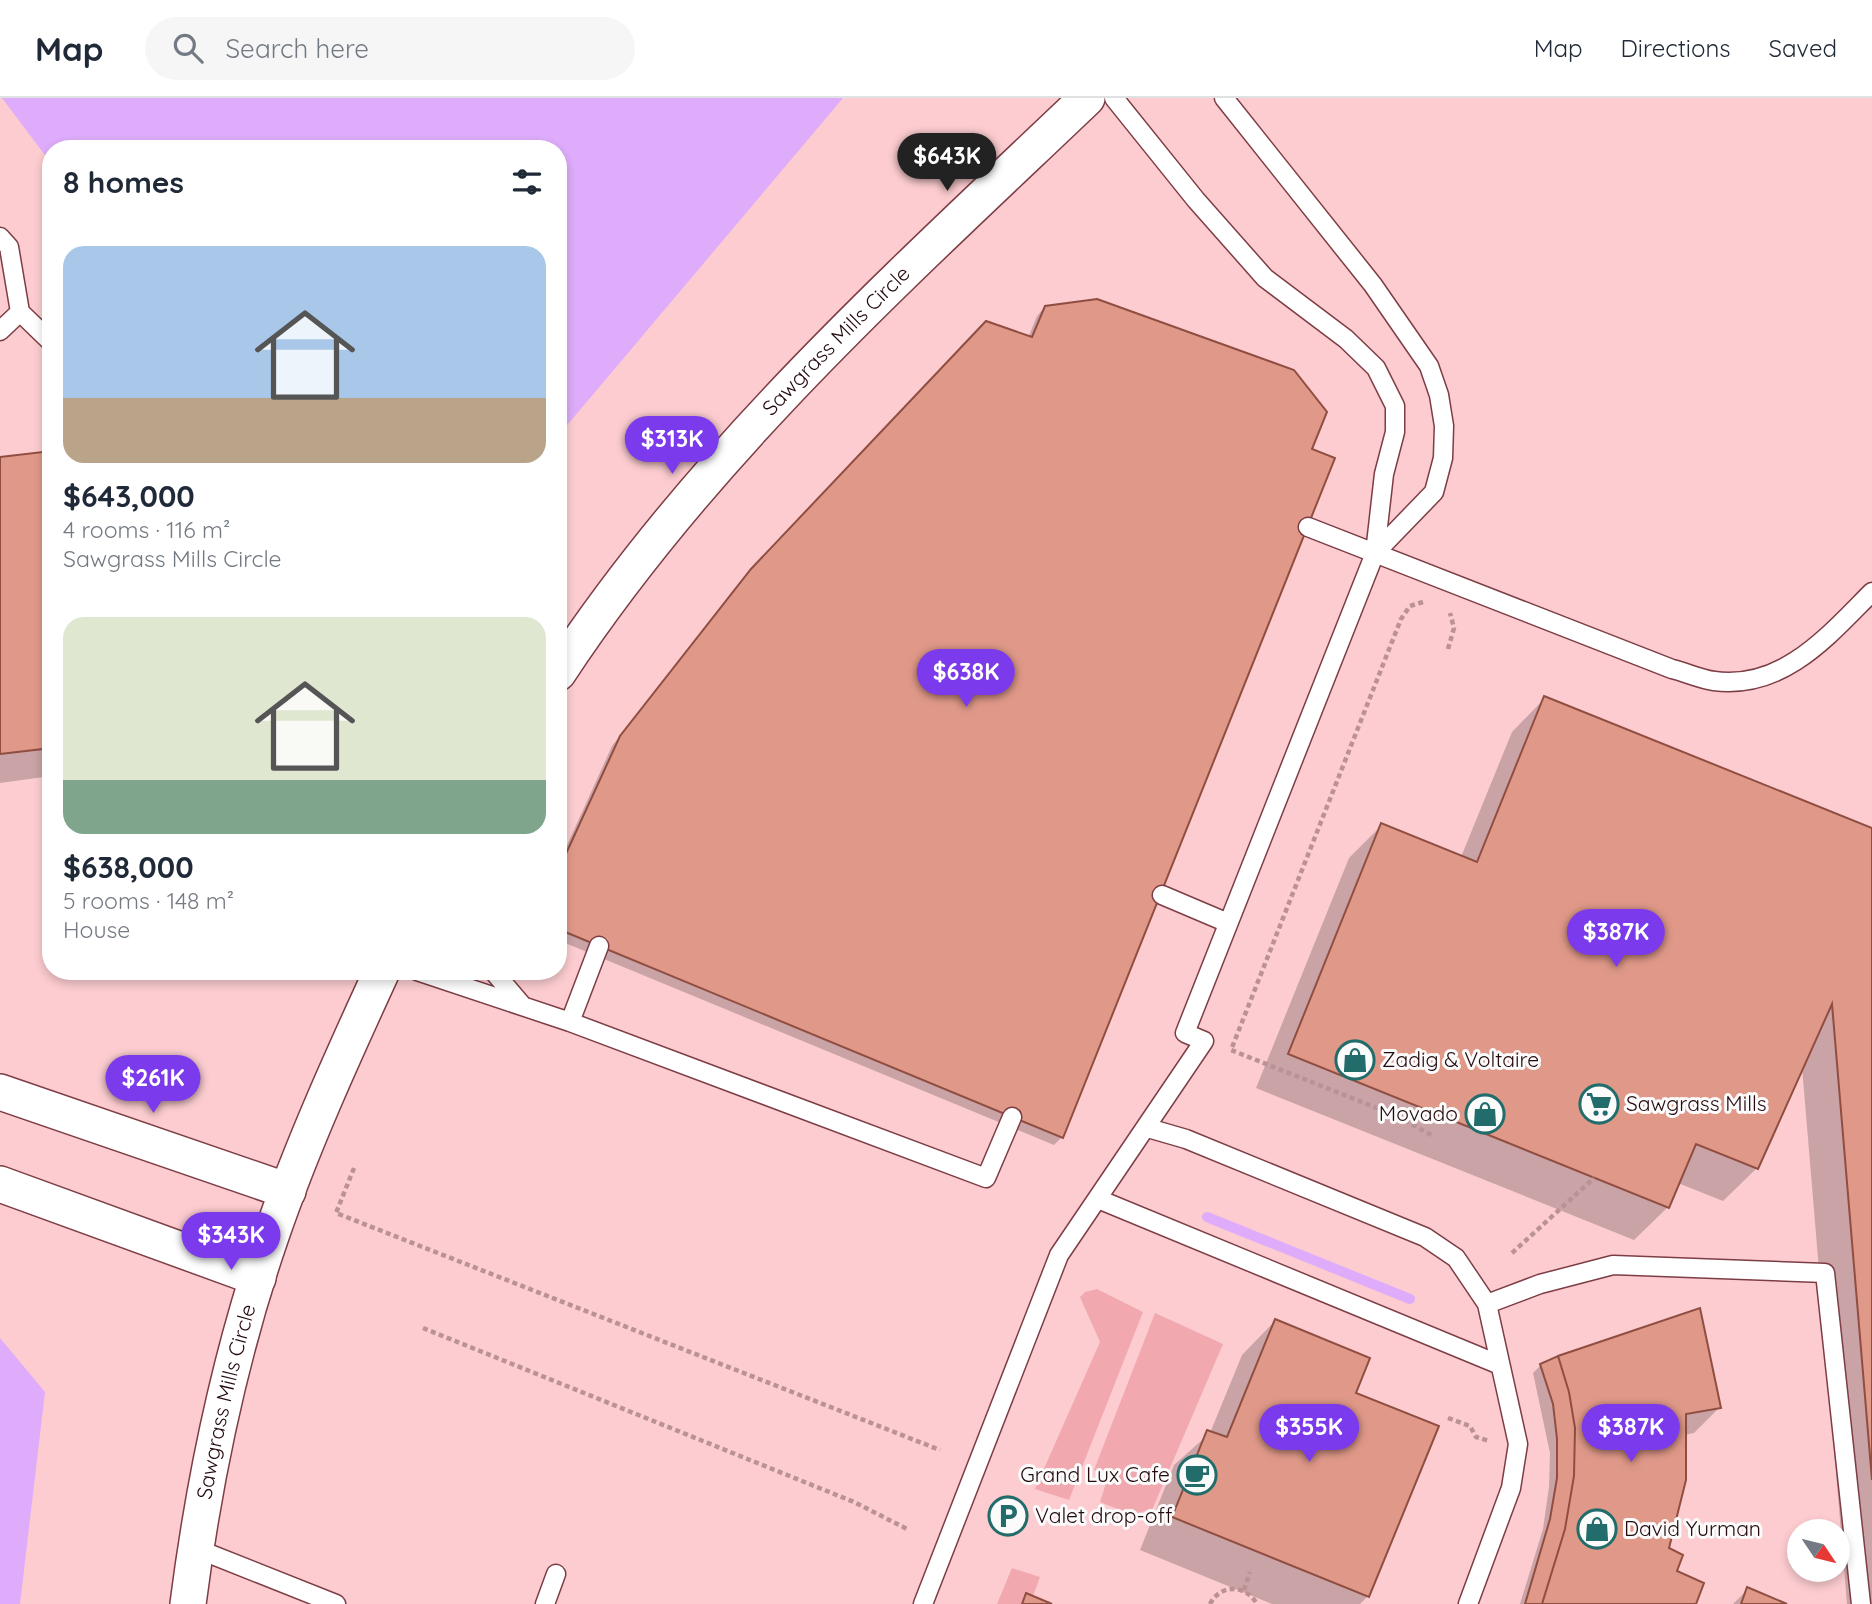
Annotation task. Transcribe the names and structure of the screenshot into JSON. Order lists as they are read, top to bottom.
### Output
{
  "streets": {
    "street": ["Sawgrass Mills Circle"]
  },
  "places": {
    "shop": ["Zadig & Voltaire", "Movado", "David Yurman"],
    "supermarket": ["Sawgrass Mills"],
    "cafe": ["Grand Lux Cafe"],
    "parking": ["Valet drop-off"]
  },
  "north": "bottom right",
  "page": {
    "header": "Map",
    "search": "Search here",
    "nav": ["Map", "Directions", "Saved"],
    "price": [
      "$643K",
      "$313K",
      "$638K",
      "$387K",
      "$261K",
      "$343K",
      "$355K",
      "$387K"
    ],
    "heading": "8 homes",
    "list": [
      {
        "name": "$643,000",
        "note": "4 rooms · 116 m² · Sawgrass Mills Circle"
      },
      {
        "name": "$638,000",
        "note": "5 rooms · 148 m² · House"
      }
    ]
  }
}
